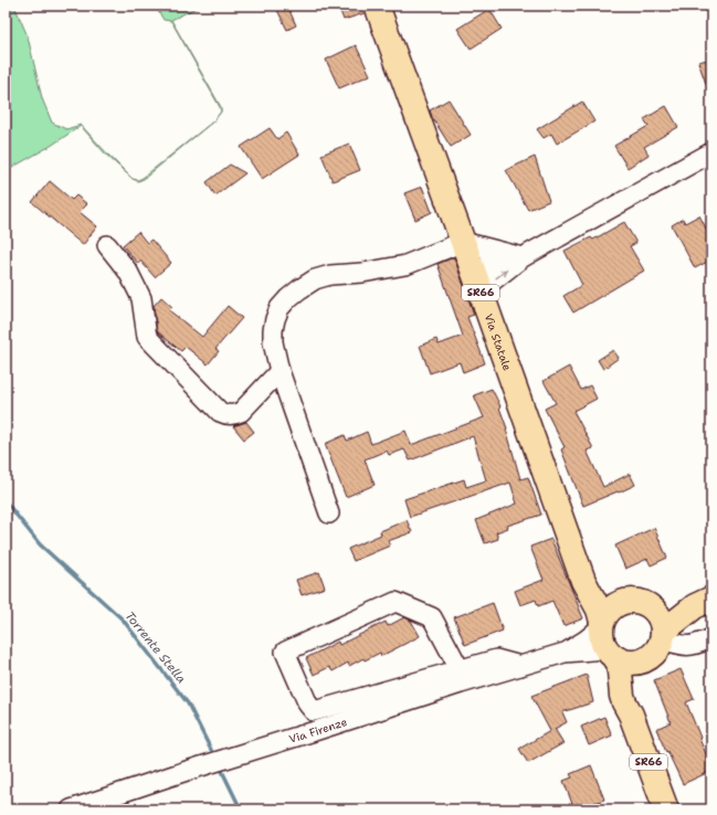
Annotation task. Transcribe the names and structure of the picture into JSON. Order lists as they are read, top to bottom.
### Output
{
  "streets": {
    "main road": ["SR66", "Via Statale"],
    "street": ["Via Firenze"]
  },
  "crossings": [
    ["Via Statale", "Via Firenze"]
  ],
  "water": ["Torrente Stella"]
}
